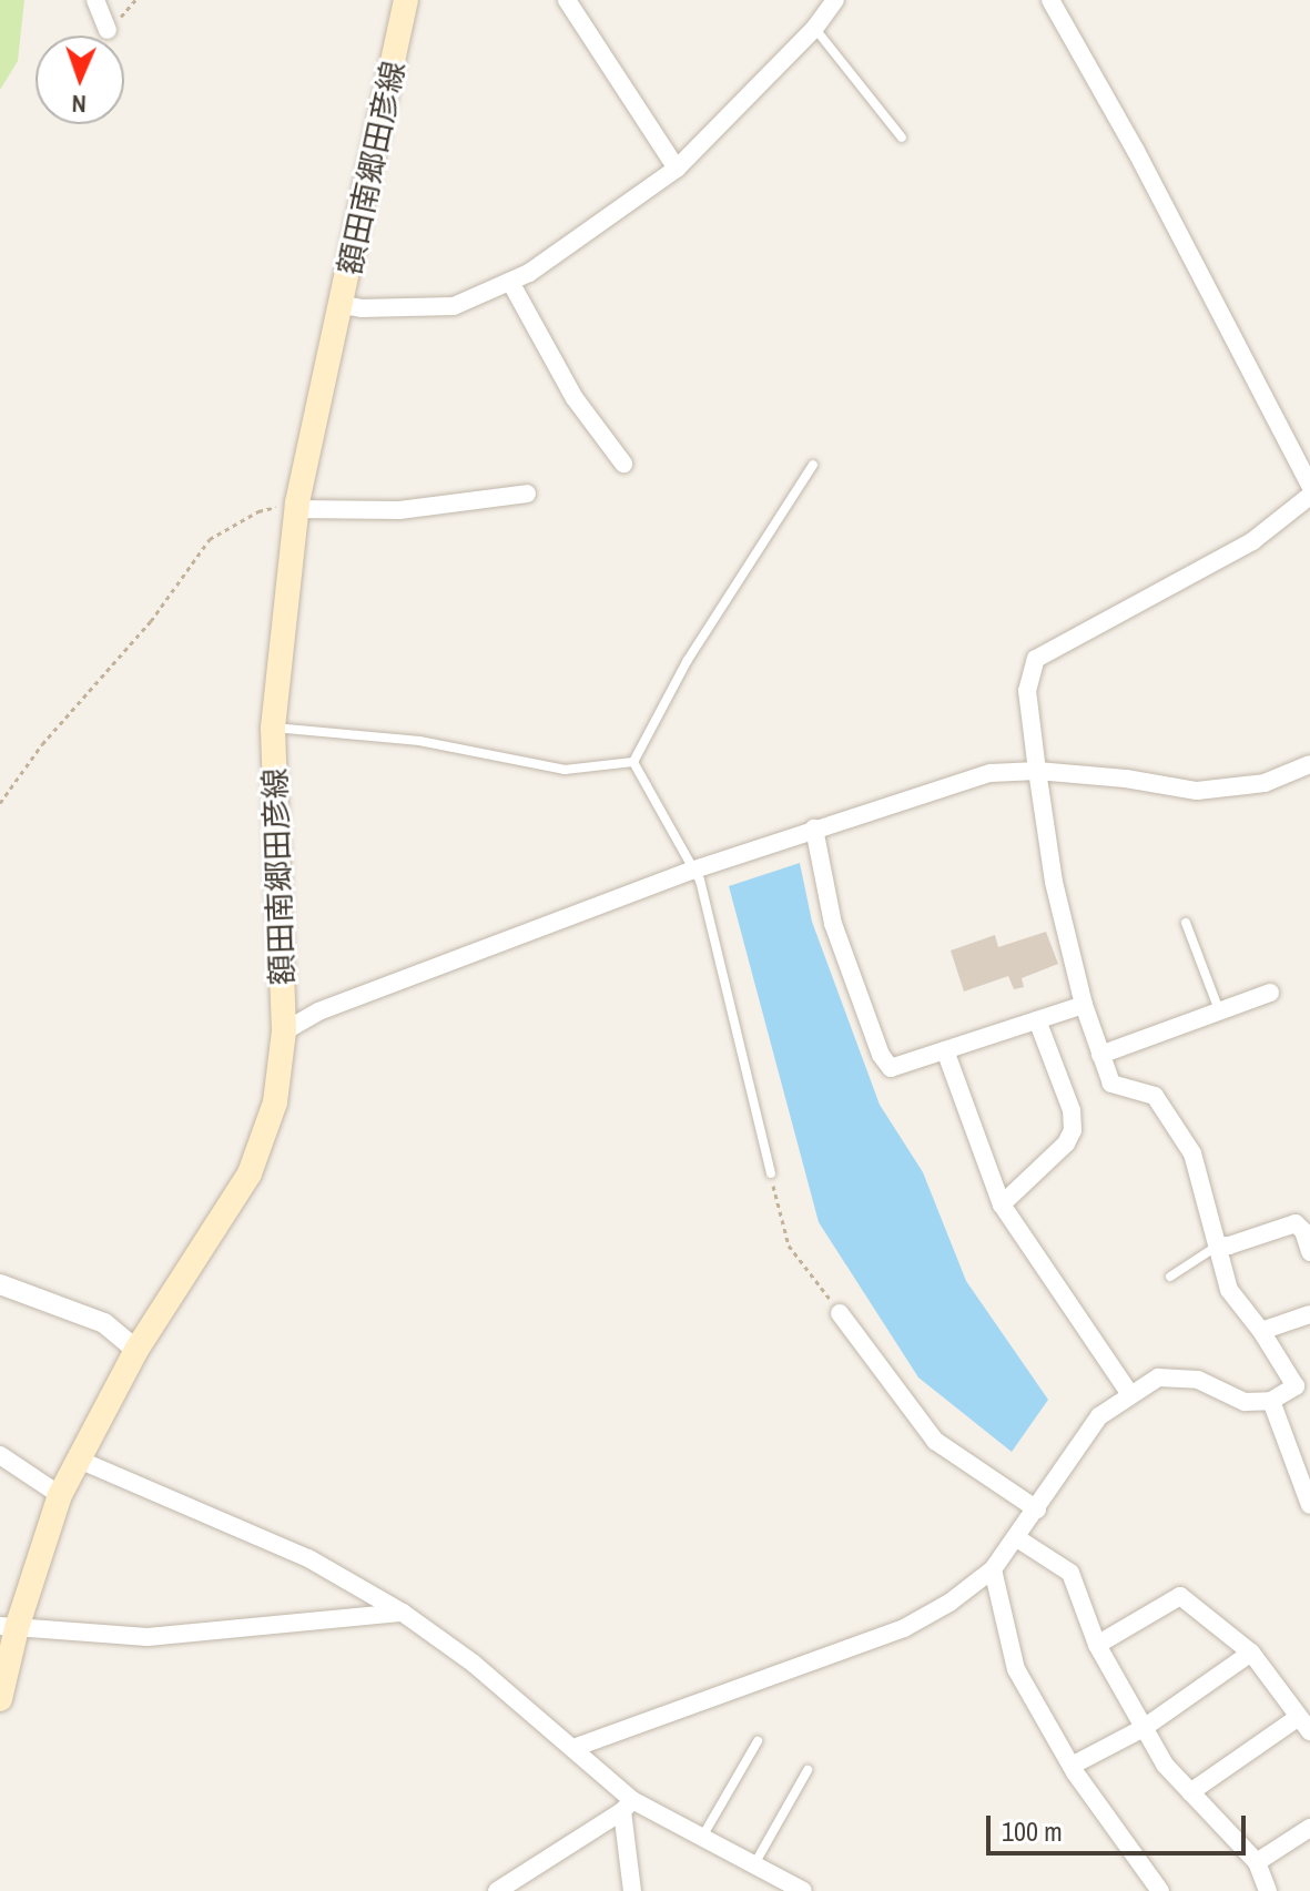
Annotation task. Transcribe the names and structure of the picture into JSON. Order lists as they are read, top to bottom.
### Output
{
  "streets": {
    "main road": ["額田南郷田彦線"]
  },
  "scale_bar": "100 m",
  "north": "bottom"
}
